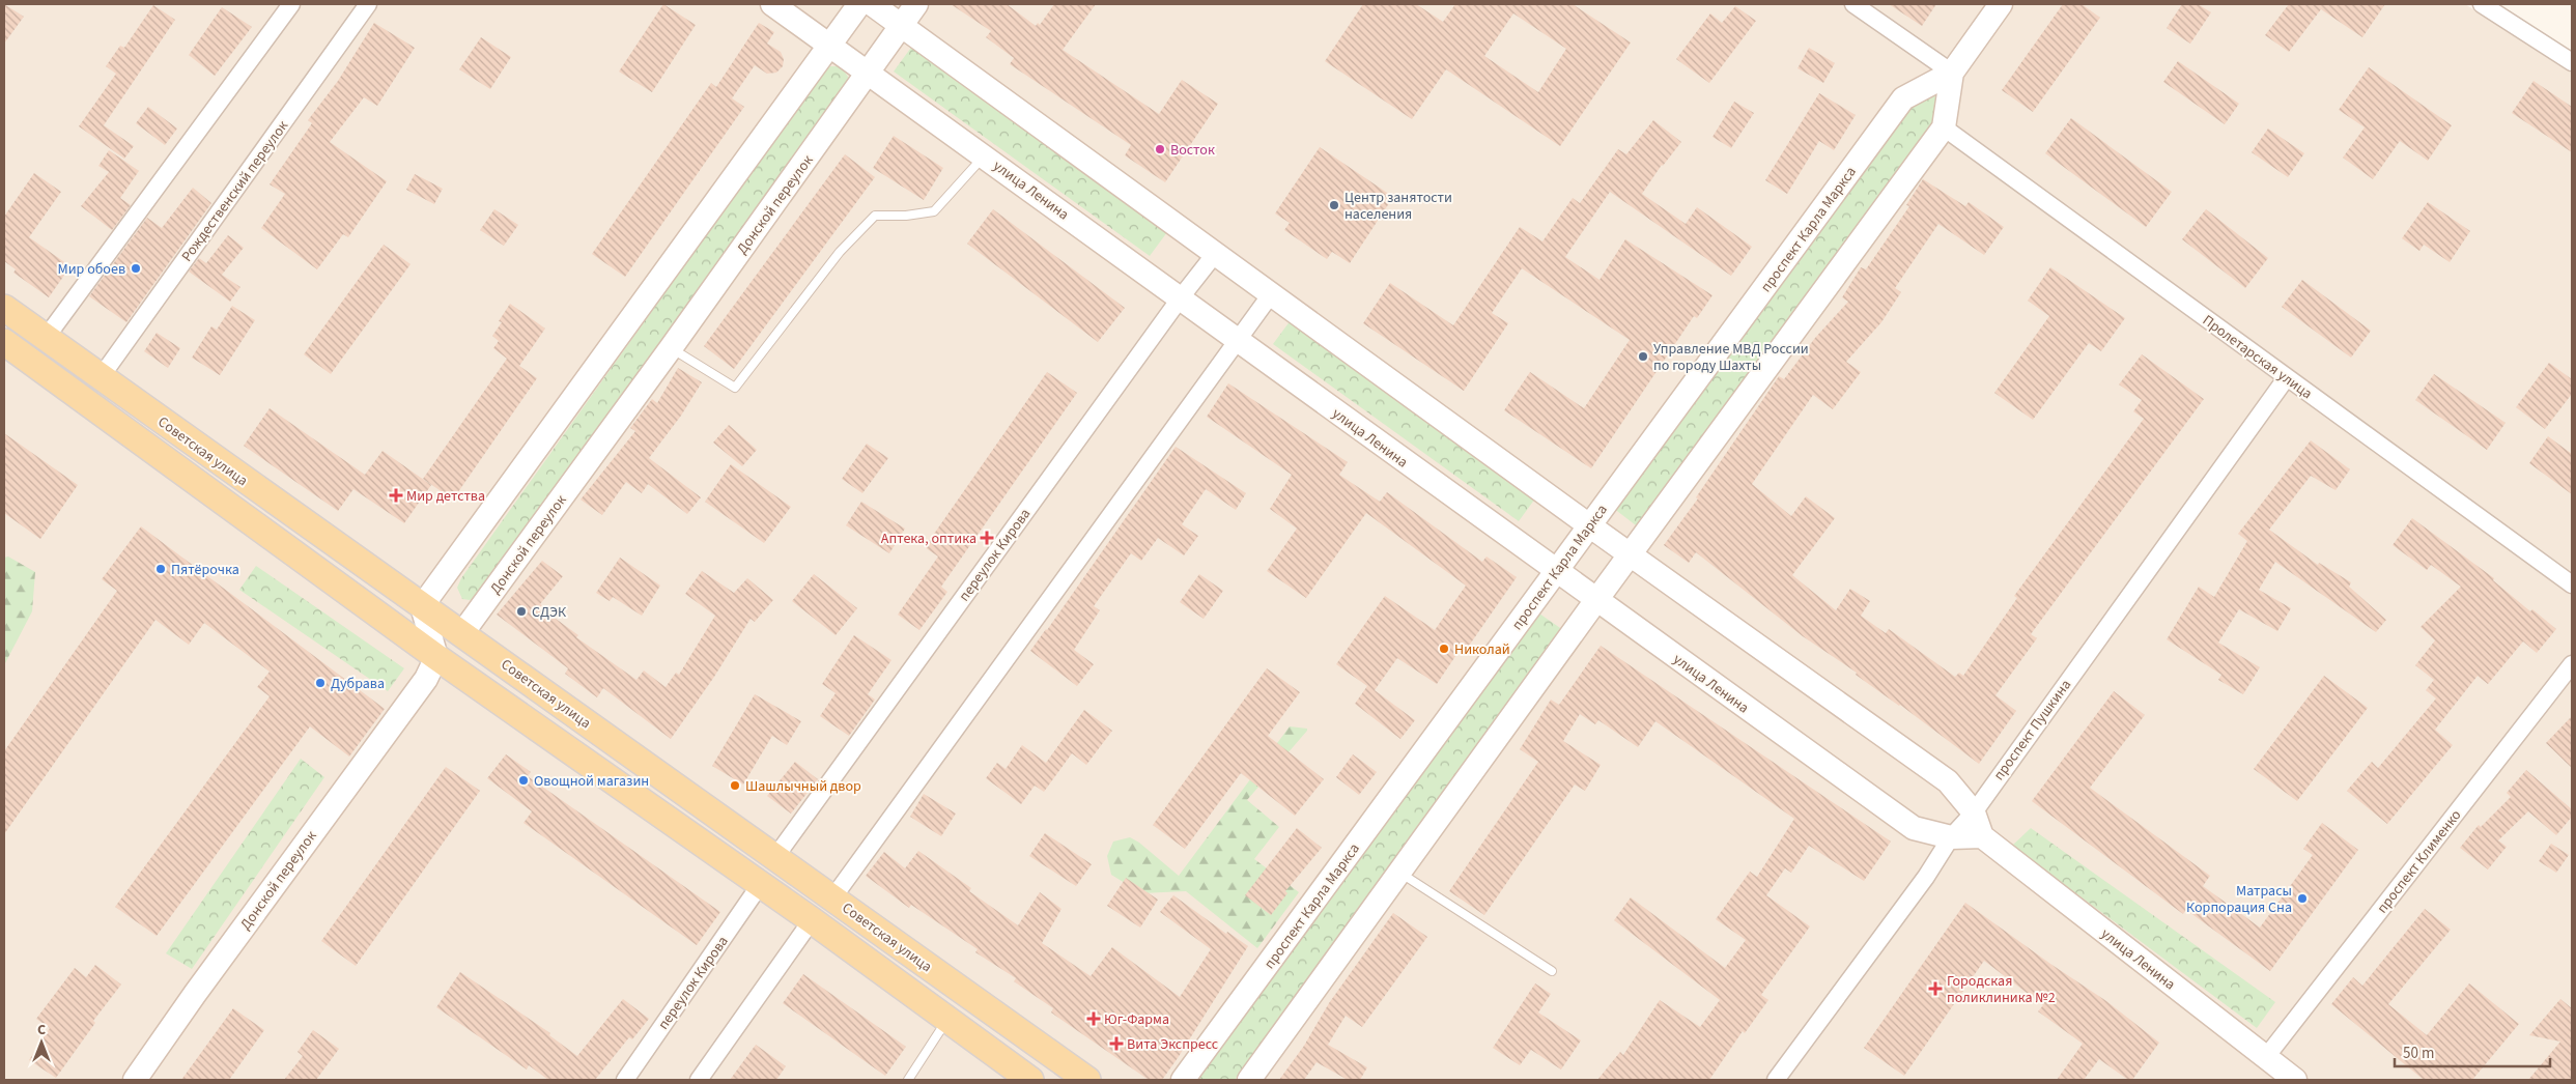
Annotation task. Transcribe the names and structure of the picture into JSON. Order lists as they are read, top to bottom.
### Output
{
  "streets": {
    "main road": [
      "улица Ленина",
      "Донской переулок",
      "проспект Карла Маркса",
      "Советская улица"
    ],
    "street": [
      "Рождественский переулок",
      "Пролетарская улица",
      "переулок Кирова",
      "проспект Пушкина",
      "проспект Клименко"
    ]
  },
  "crossings": [
    ["улица Ленина", "Донской переулок"],
    ["улица Ленина", "проспект Карла Маркса"],
    ["улица Ленина", "переулок Кирова"],
    ["улица Ленина", "проспект Пушкина"],
    ["улица Ленина", "проспект Клименко"],
    ["Рождественский переулок", "Советская улица"],
    ["Донской переулок", "Советская улица"],
    ["проспект Карла Маркса", "Пролетарская улица"],
    ["Пролетарская улица", "проспект Пушкина"],
    ["Советская улица", "переулок Кирова"]
  ],
  "places": {
    "other": [
      "Восток",
      "Центр занятости населения",
      "Мир обоев",
      "Управление МВД России по городу Шахты",
      "Пятёрочка",
      "СДЭК",
      "Николай",
      "Дубрава",
      "Овощной магазин",
      "Шашлычный двор",
      "Матрасы Корпорация Сна"
    ],
    "health": [
      "Мир детства",
      "Аптека, оптика",
      "Городская поликлиника №2",
      "Юг-Фарма",
      "Вита Экспресс"
    ]
  },
  "scale_bar": "50 m",
  "north": "top"
}
